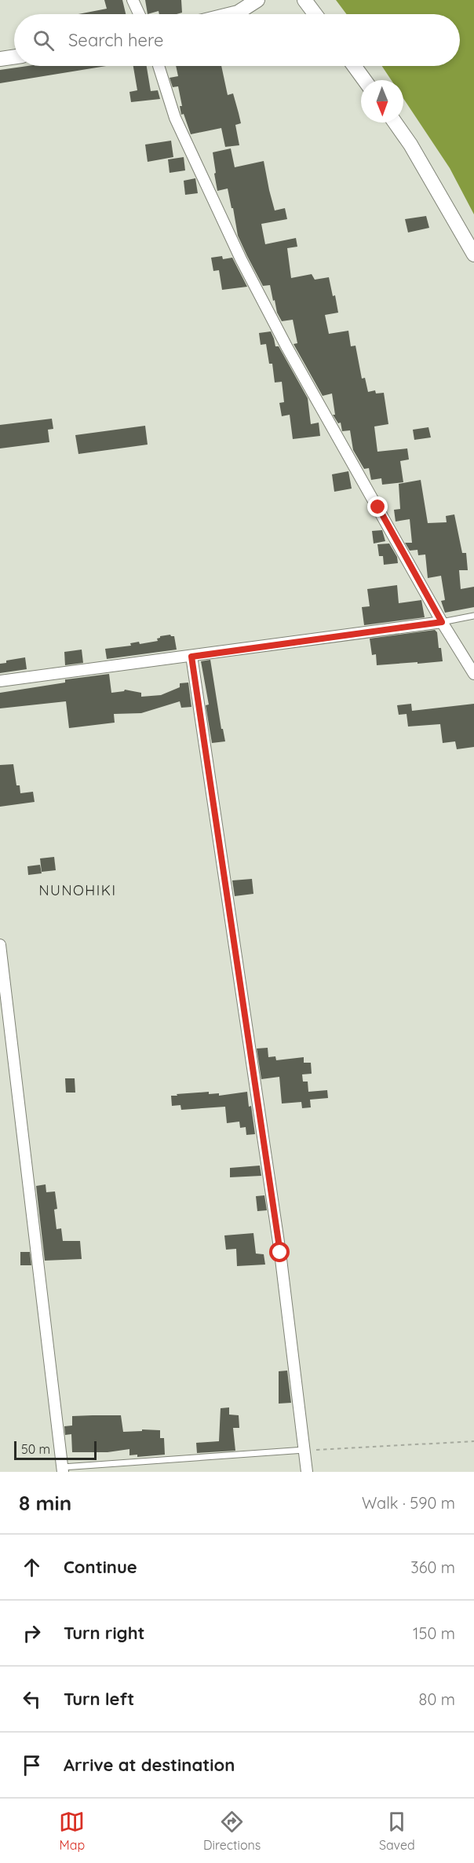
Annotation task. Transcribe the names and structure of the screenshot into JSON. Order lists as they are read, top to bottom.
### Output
{
  "districts": ["NUNOHIKI"],
  "scale_bar": "50 m",
  "north": "bottom",
  "page": {
    "search": "Search here",
    "scale": "50 m",
    "heading": ["8 min", "Walk · 590 m"],
    "list": [
      ["Continue", "360 m"],
      ["Turn right", "150 m"],
      ["Turn left", "80 m"],
      "Arrive at destination"
    ],
    "nav": ["Map", "Directions", "Saved"]
  }
}
